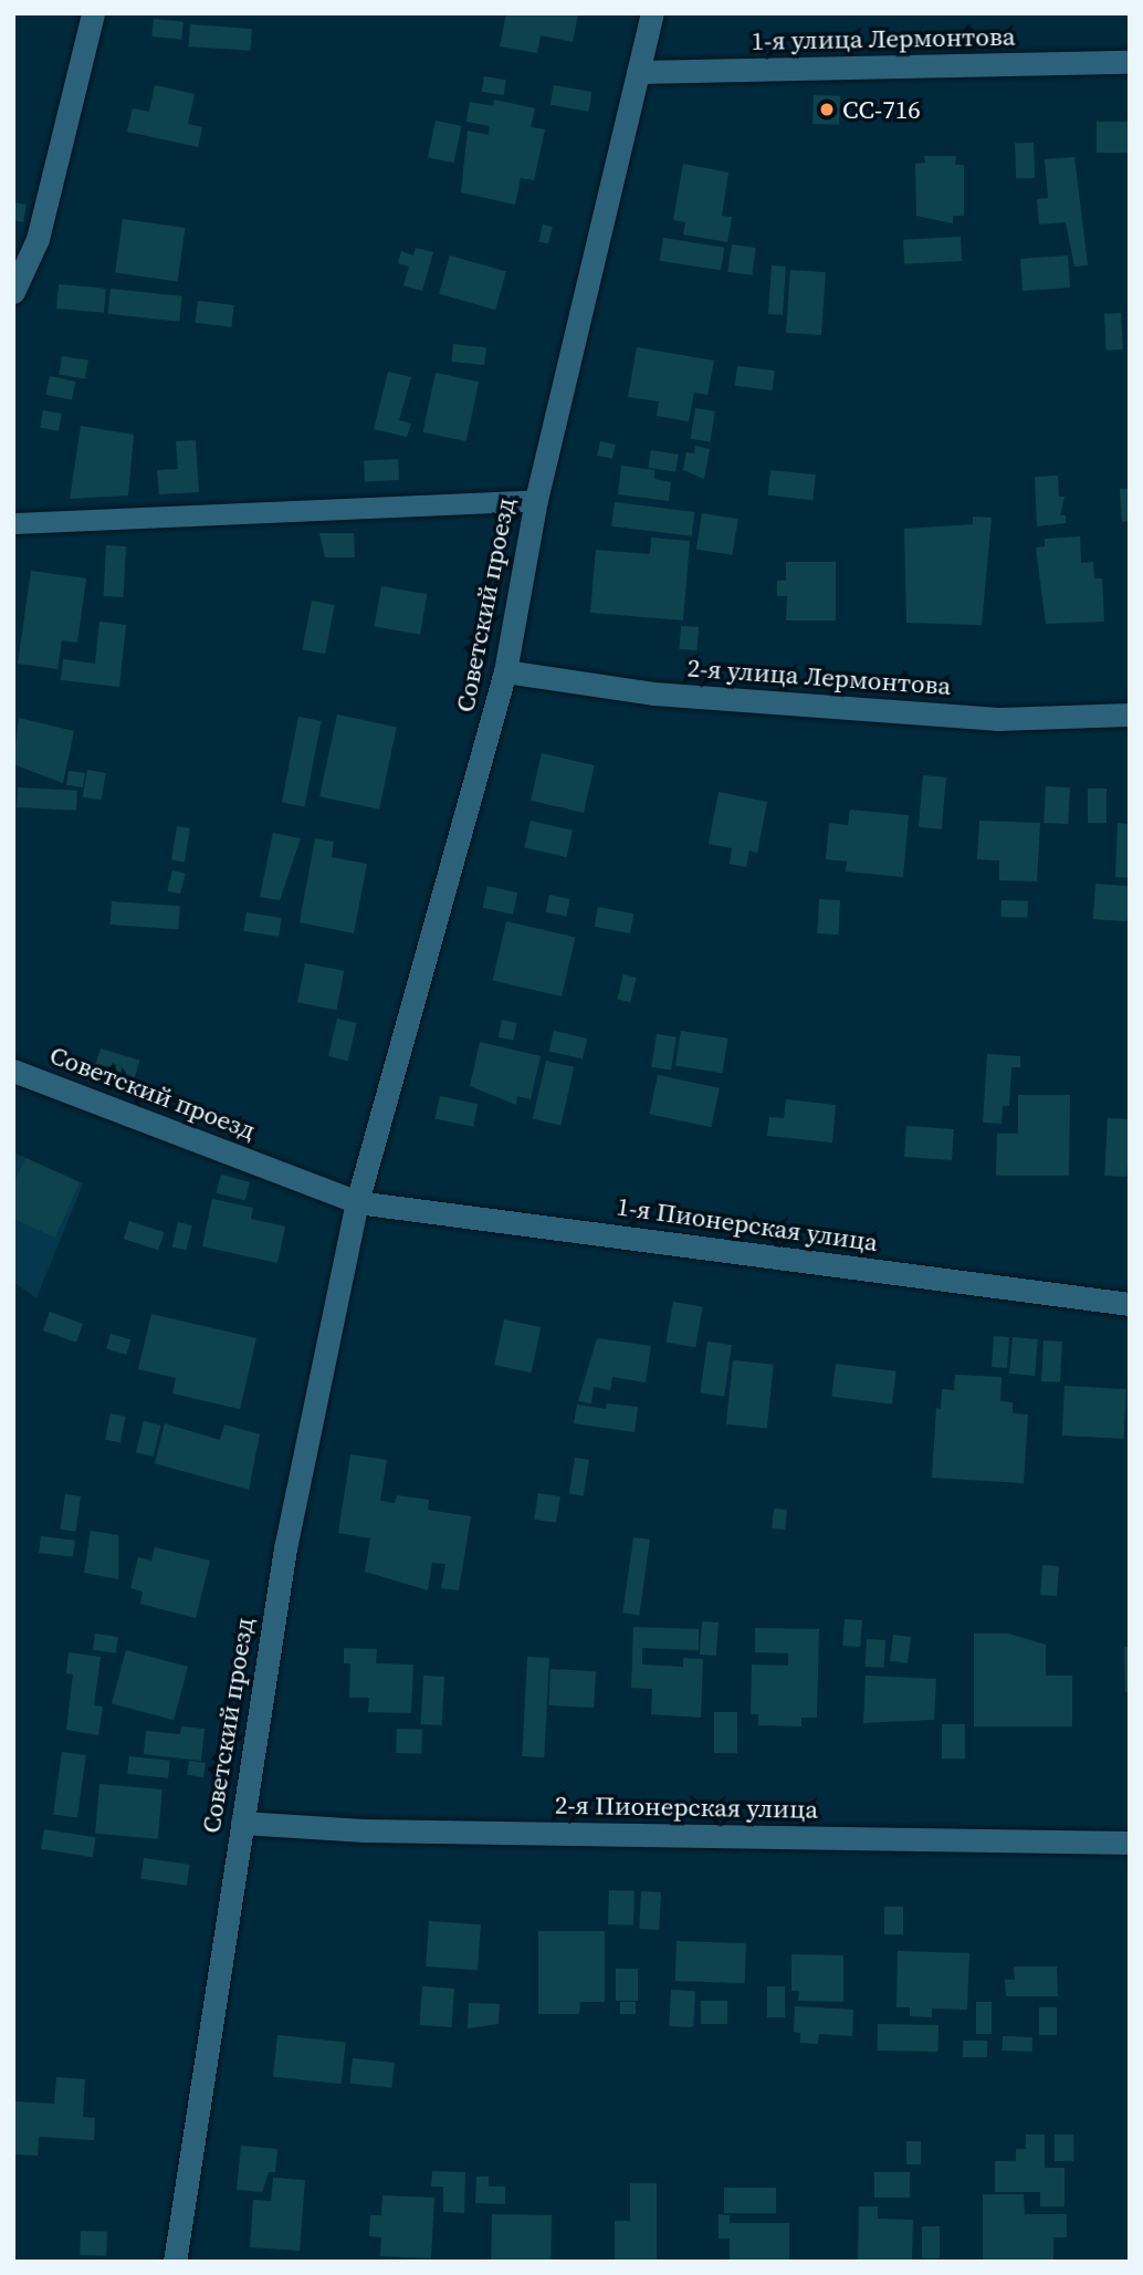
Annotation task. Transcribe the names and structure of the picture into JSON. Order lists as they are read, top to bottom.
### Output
{
  "streets": {
    "street": [
      "1-я улица Лермонтова",
      "Советский проезд",
      "2-я улица Лермонтова",
      "1-я Пионерская улица",
      "2-я Пионерская улица"
    ]
  },
  "crossings": [
    ["1-я улица Лермонтова", "Советский проезд"],
    ["Советский проезд", "2-я улица Лермонтова"],
    ["Советский проезд", "1-я Пионерская улица"],
    ["Советский проезд", "2-я Пионерская улица"]
  ],
  "places": ["СС-716"]
}
